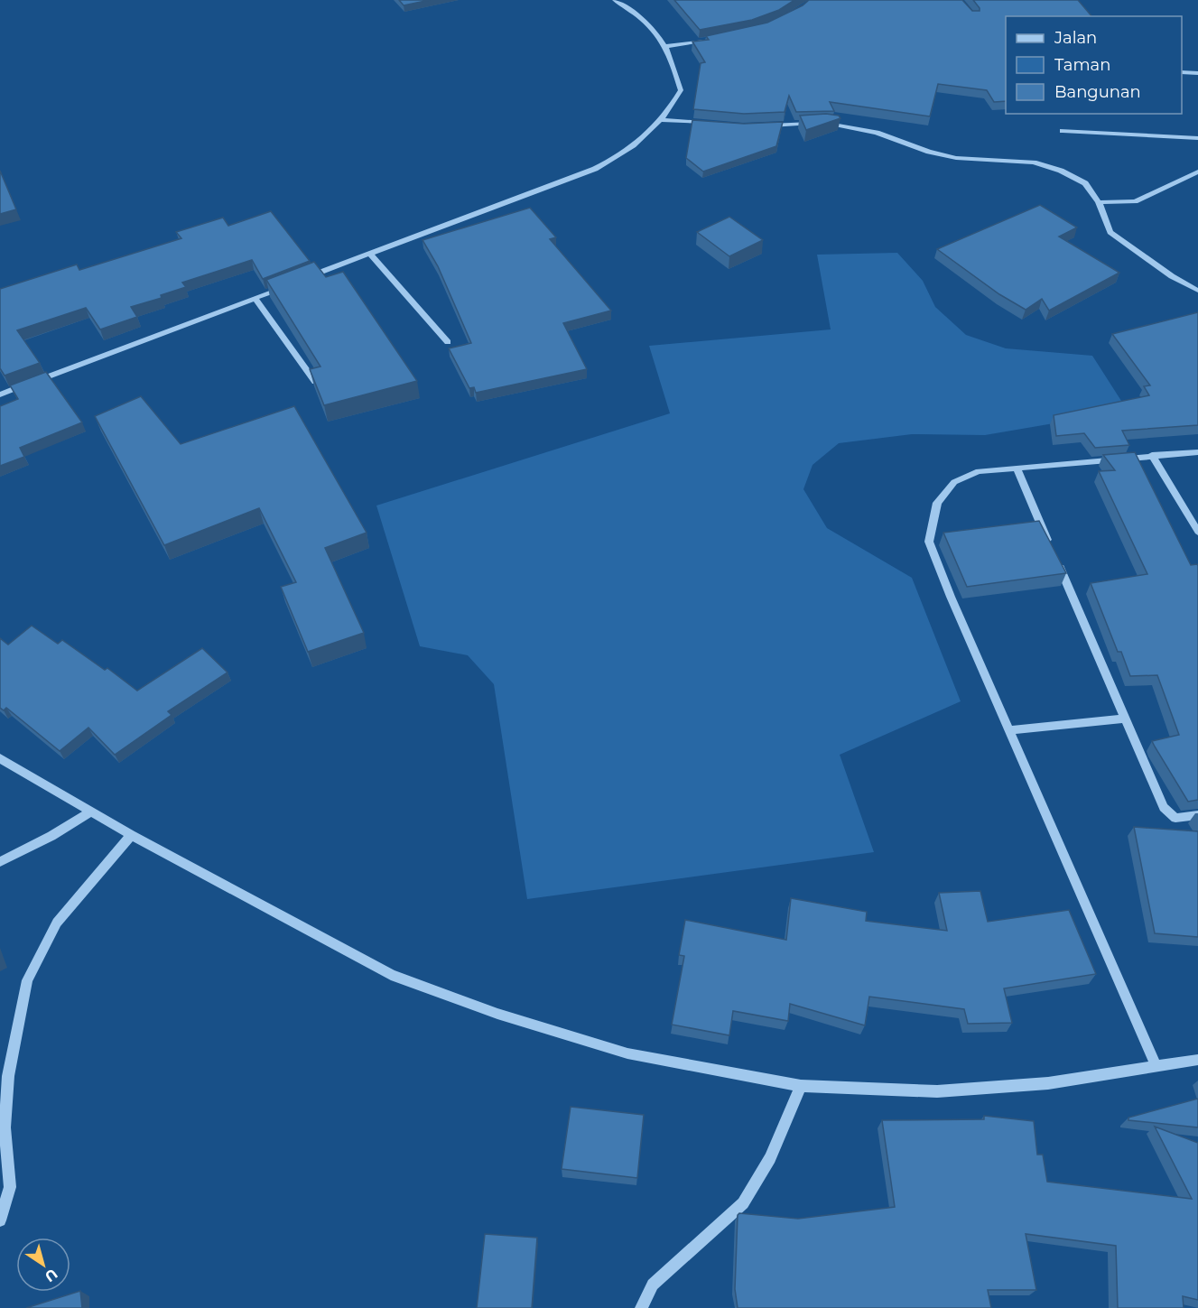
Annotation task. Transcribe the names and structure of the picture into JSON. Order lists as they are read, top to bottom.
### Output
{
  "legend": ["Jalan", "Taman", "Bangunan"],
  "north": "bottom right"
}
